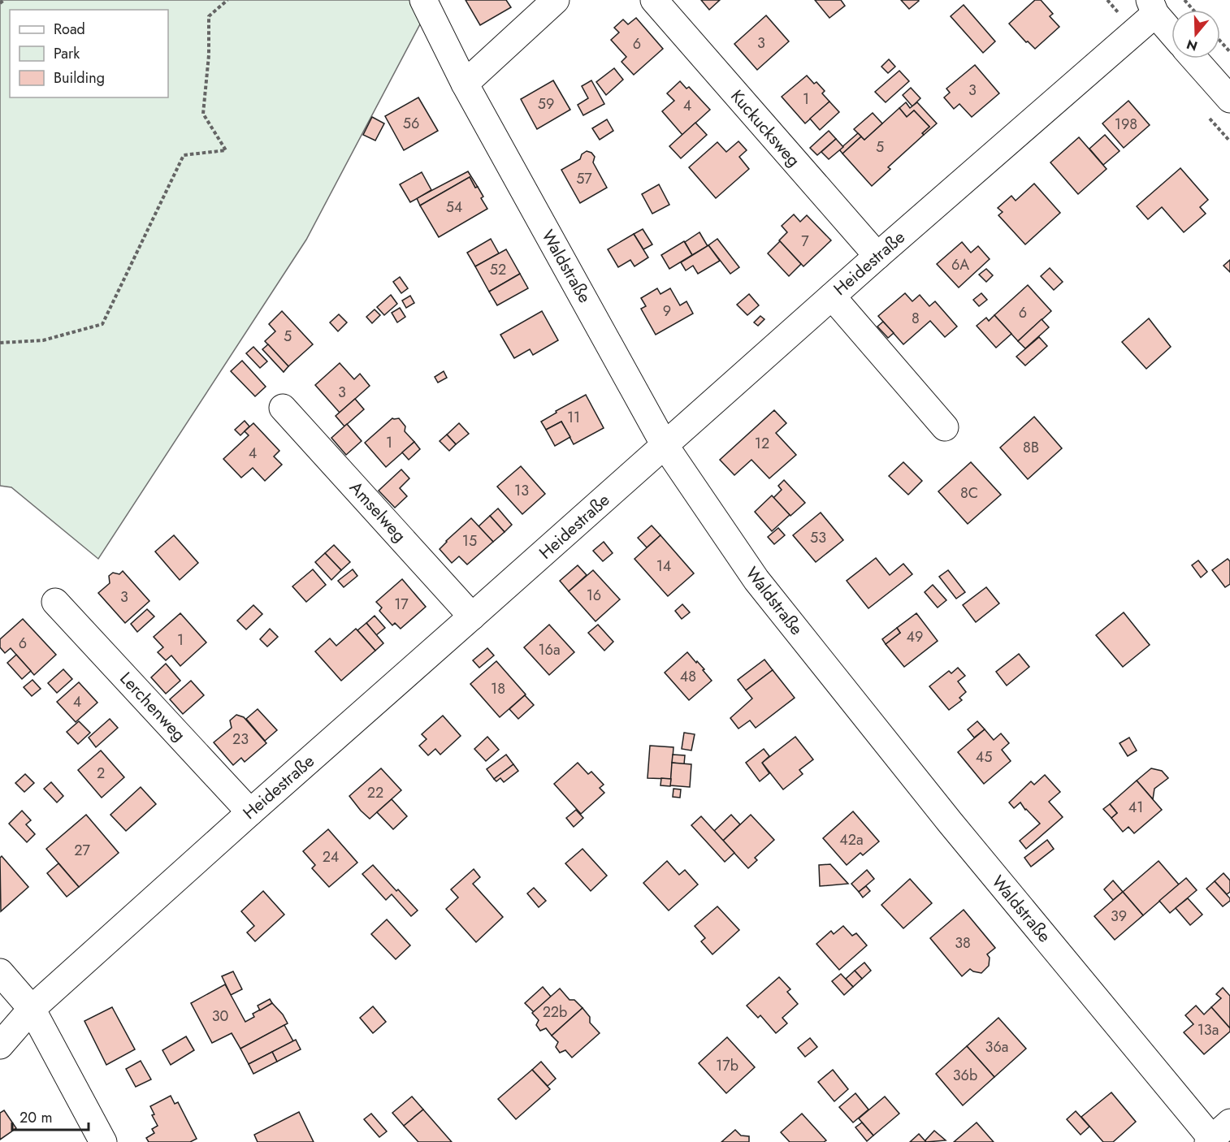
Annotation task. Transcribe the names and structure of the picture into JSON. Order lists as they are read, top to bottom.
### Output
{
  "streets": {
    "street": [
      "Kuckucksweg",
      "Heidestraße",
      "Waldstraße",
      "Amselweg",
      "Lerchenweg"
    ]
  },
  "crossings": [
    ["Kuckucksweg", "Heidestraße"],
    ["Heidestraße", "Waldstraße"],
    ["Heidestraße", "Amselweg"],
    ["Heidestraße", "Lerchenweg"]
  ],
  "house_numbers": [
    "3",
    "6",
    "3",
    "1",
    "59",
    "4",
    "56",
    "198",
    "5",
    "57",
    "54",
    "7",
    "6A",
    "52",
    "9",
    "6",
    "8",
    "5",
    "3",
    "11",
    "1",
    "12",
    "8B",
    "4",
    "13",
    "8C",
    "53",
    "15",
    "14",
    "16",
    "3",
    "17",
    "49",
    "1",
    "6",
    "16a",
    "48",
    "18",
    "4",
    "23",
    "45",
    "2",
    "22",
    "41",
    "42a",
    "27",
    "24",
    "39",
    "38",
    "22b",
    "30",
    "13a",
    "36a",
    "17b",
    "36b"
  ],
  "legend": ["Road", "Park", "Building"],
  "scale_bar": "20 m",
  "north": "bottom"
}
